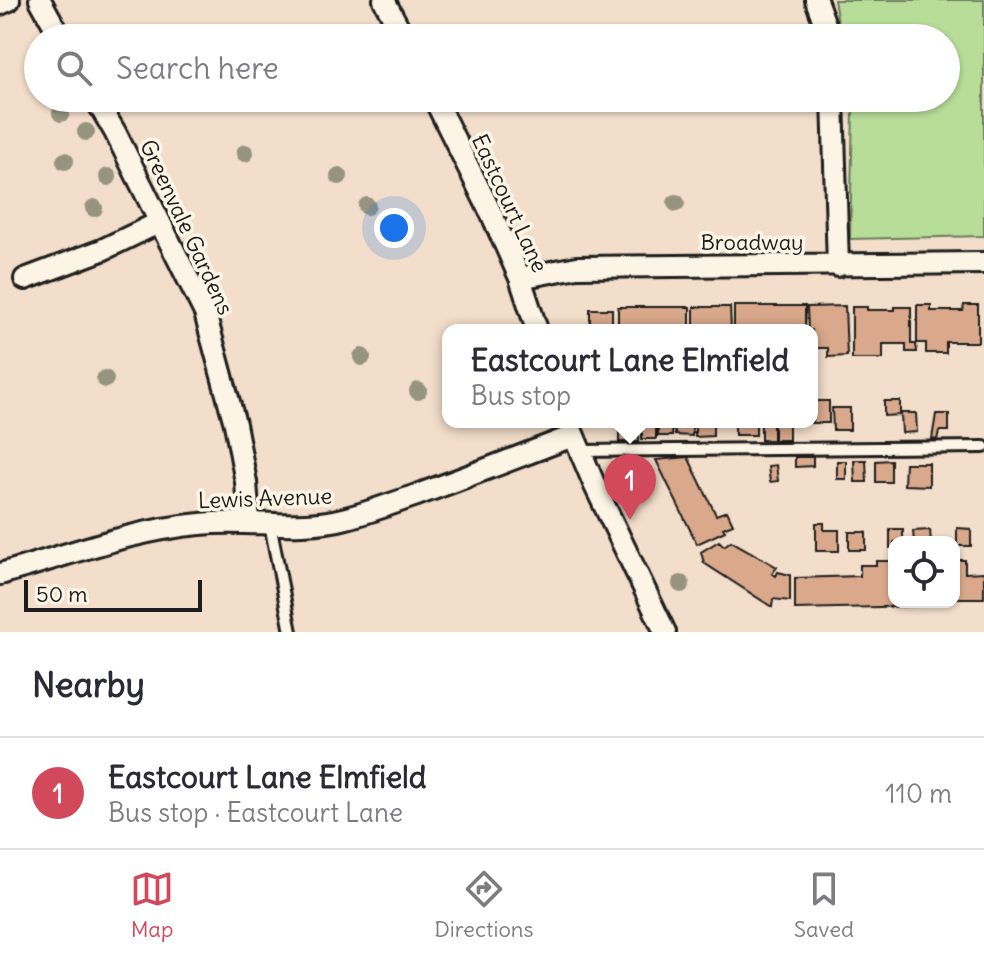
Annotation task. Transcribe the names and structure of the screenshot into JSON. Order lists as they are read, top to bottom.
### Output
{
  "streets": {
    "street": [
      "Eastcourt Lane",
      "Greenvale Gardens",
      "Broadway",
      "Lewis Avenue"
    ]
  },
  "crossings": [
    ["Eastcourt Lane", "Broadway"],
    ["Greenvale Gardens", "Lewis Avenue"]
  ],
  "scale_bar": "50 m",
  "page": {
    "search": "Search here",
    "popup": ["Eastcourt Lane Elmfield", "Bus stop"],
    "pins": "1",
    "scale": "50 m",
    "heading": "Nearby",
    "list": [
      {
        "mark": "1",
        "name": "Eastcourt Lane Elmfield",
        "note": "Bus stop · Eastcourt Lane",
        "value": "110 m"
      }
    ],
    "nav": ["Map", "Directions", "Saved"]
  }
}
